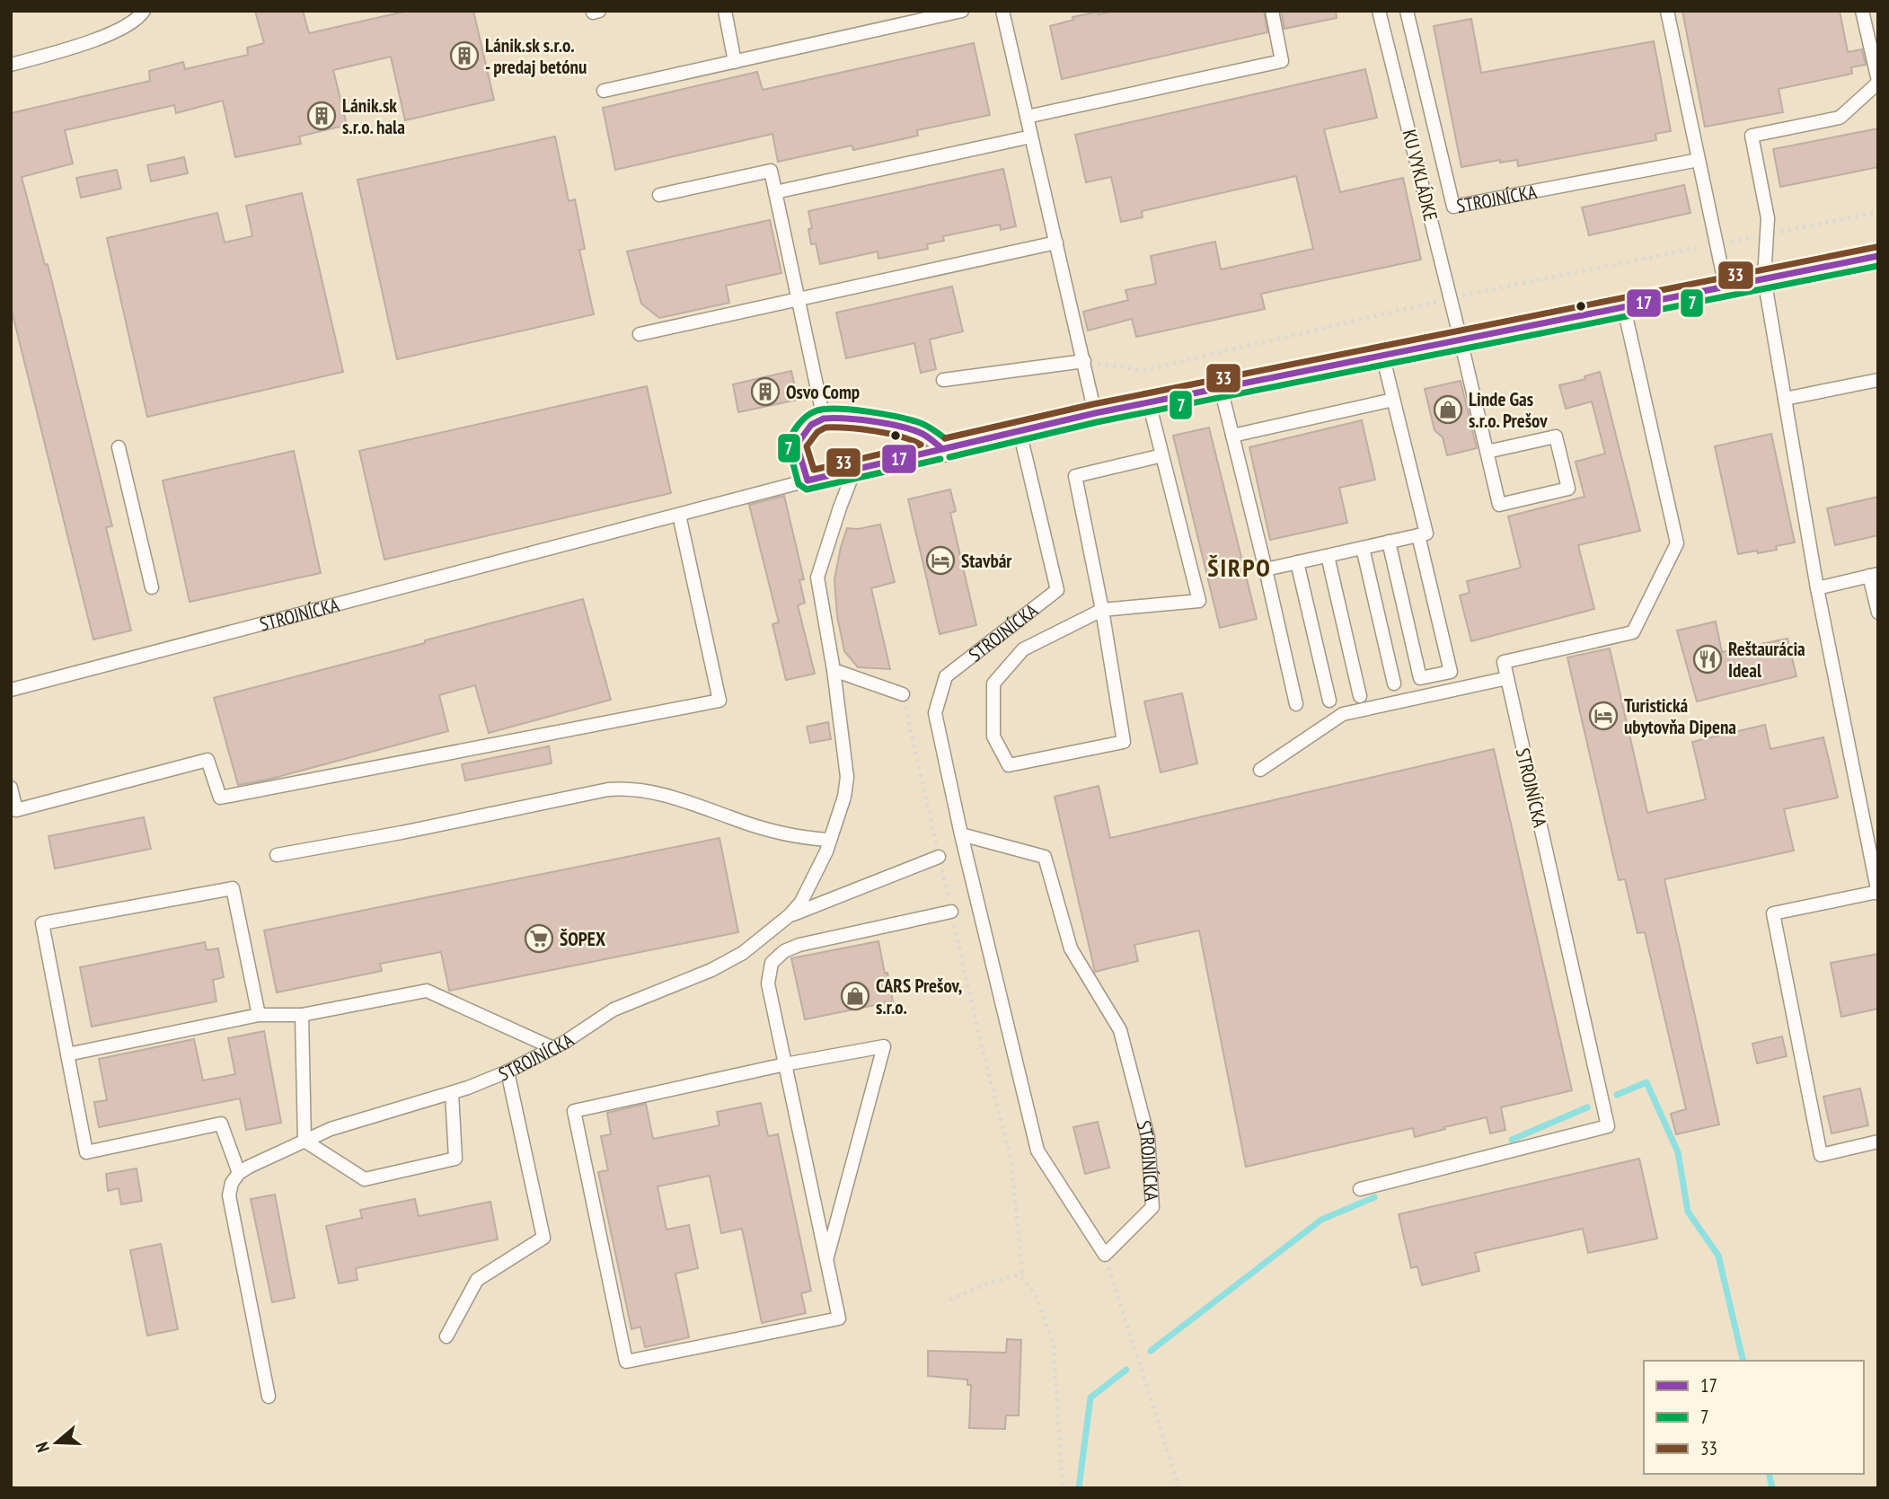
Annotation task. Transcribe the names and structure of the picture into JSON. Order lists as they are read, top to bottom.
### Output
{
  "streets": {
    "street": ["STROJNÍCKA"],
    "lane": ["KU VYKLÁDKE"]
  },
  "crossings": [
    ["KU VYKLÁDKE", "STROJNÍCKA"]
  ],
  "districts": ["ŠIRPO"],
  "places": {
    "building": ["Lánik.sk s.r.o. - predaj betónu", "Lánik.sk s.r.o. hala", "Osvo Comp"],
    "shop": ["Linde Gas s.r.o. Prešov", "CARS Prešov, s.r.o."],
    "hotel": ["Stavbár", "Turistická ubytovňa Dipena"],
    "restaurant": ["Reštaurácia Ideal"],
    "supermarket": ["ŠOPEX"]
  },
  "lines": ["transit line 33", "transit line 17", "transit line 7"],
  "legend": ["17", "7", "33"],
  "north": "left"
}
